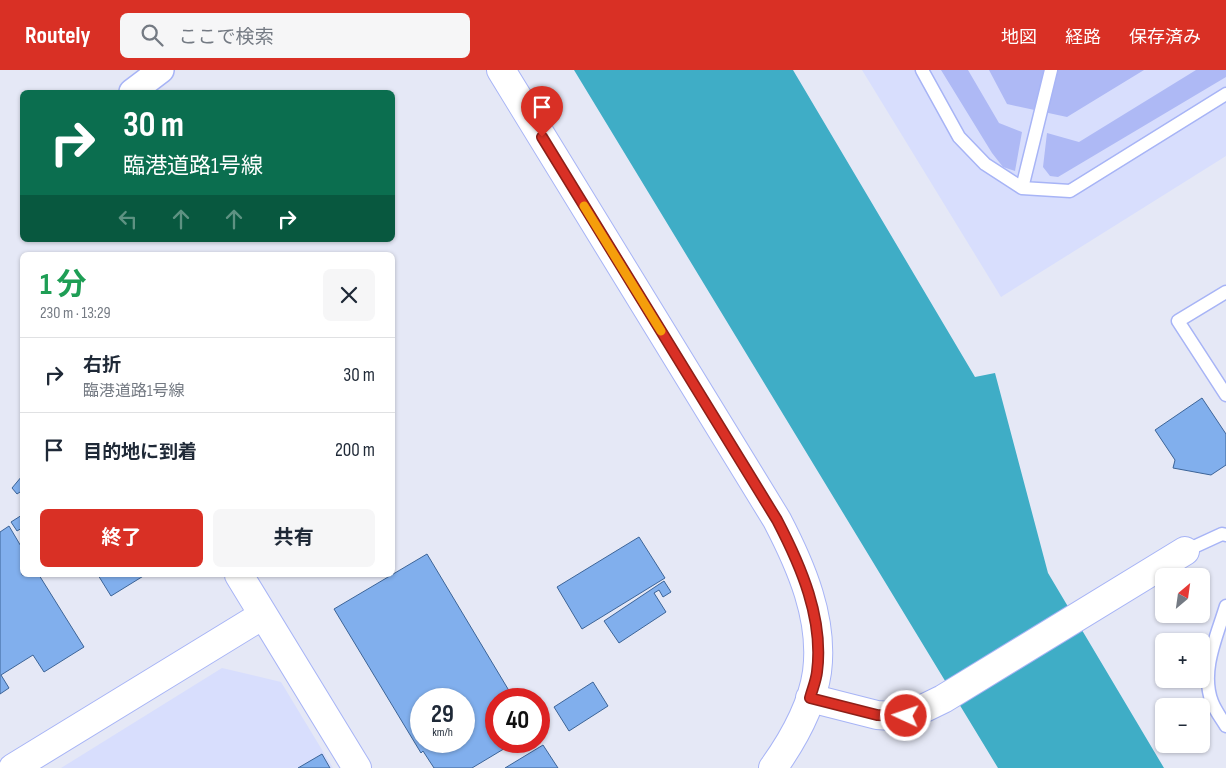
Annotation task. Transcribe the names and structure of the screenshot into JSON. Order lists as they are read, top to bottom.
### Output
{
  "north": "top right",
  "page": {
    "header": "Routely",
    "search": "ここで検索",
    "nav": ["地図", "経路", "保存済み"],
    "turn": ["30 m", "臨港道路1号線"],
    "heading": ["1 分", "230 m · 13:29"],
    "list": [
      {
        "name": "右折",
        "note": "臨港道路1号線",
        "value": "30 m"
      },
      {
        "name": "目的地に到着",
        "value": "200 m"
      }
    ],
    "buttons": ["終了", "共有"],
    "map_buttons": ["+", "−"],
    "speed": "29 km/h",
    "limit": "40"
  }
}
